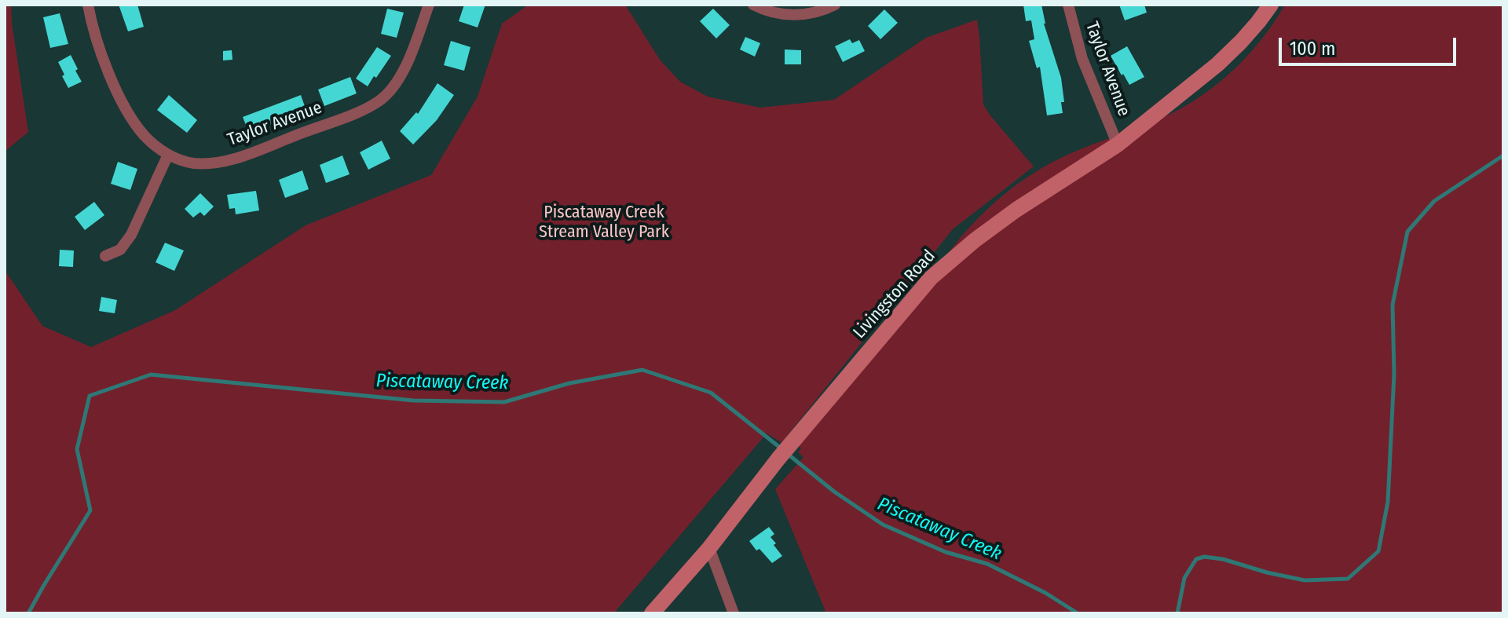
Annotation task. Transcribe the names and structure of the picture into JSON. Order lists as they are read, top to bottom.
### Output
{
  "streets": {
    "main road": ["Livingston Road"],
    "street": ["Taylor Avenue"]
  },
  "crossings": [
    ["Taylor Avenue", "Livingston Road"]
  ],
  "water": ["Piscataway Creek"],
  "parks": ["Piscataway Creek Stream Valley Park"],
  "scale_bar": "100 m"
}
